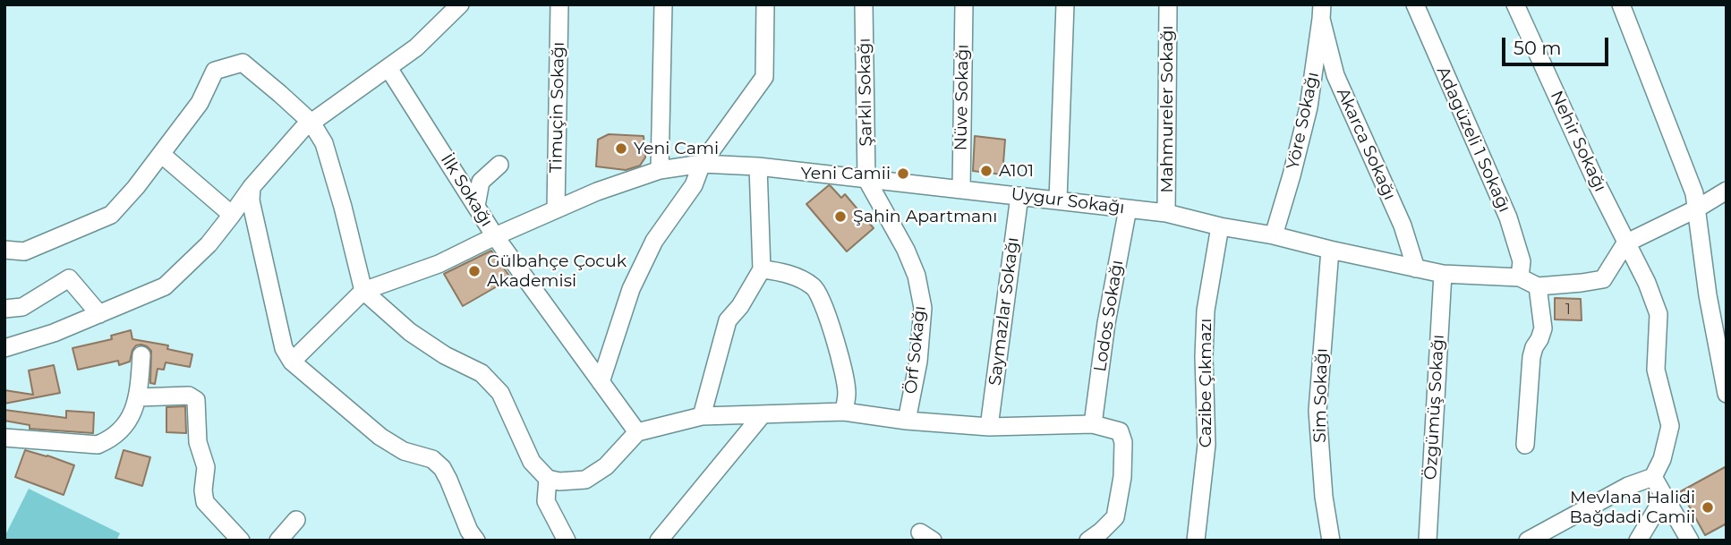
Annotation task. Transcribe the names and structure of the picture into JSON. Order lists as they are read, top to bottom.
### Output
{
  "streets": {
    "street": [
      "Şarklı Sokağı",
      "Nüve Sokağı",
      "Timuçin Sokağı",
      "Mahmureler Sokağı",
      "Yöre Sokağı",
      "Adagüzeli 1 Sokaḡı",
      "Nehir Sokağı",
      "Akarca Sokağı",
      "İlk Sokağı",
      "Uygur Sokağı",
      "Saymazlar Sokağı",
      "Lodos Sokağı",
      "Örf Sokağı",
      "Cazibe Çıkmazı",
      "Sim Sokağı",
      "Özgümüş Sokağı"
    ]
  },
  "crossings": [
    ["Şarklı Sokağı", "Uygur Sokağı"],
    ["Şarklı Sokağı", "Örf Sokağı"],
    ["Nüve Sokağı", "Uygur Sokağı"],
    ["Timuçin Sokağı", "Uygur Sokağı"],
    ["Mahmureler Sokağı", "Uygur Sokağı"],
    ["Yöre Sokağı", "Akarca Sokağı"],
    ["Yöre Sokağı", "Uygur Sokağı"],
    ["Adagüzeli 1 Sokaḡı", "Uygur Sokağı"],
    ["Akarca Sokağı", "Uygur Sokağı"],
    ["İlk Sokağı", "Uygur Sokağı"],
    ["Uygur Sokağı", "Saymazlar Sokağı"],
    ["Uygur Sokağı", "Lodos Sokağı"],
    ["Uygur Sokağı", "Örf Sokağı"],
    ["Uygur Sokağı", "Cazibe Çıkmazı"],
    ["Uygur Sokağı", "Sim Sokağı"],
    ["Uygur Sokağı", "Özgümüş Sokağı"]
  ],
  "places": [
    "Yeni Cami",
    "A101",
    "Yeni Camii",
    "Şahin Apartmanı",
    "Gülbahçe Çocuk Akademisi",
    "Mevlana Halidi Bağdadi Camii"
  ],
  "house_numbers": ["1"],
  "scale_bar": "50 m"
}
